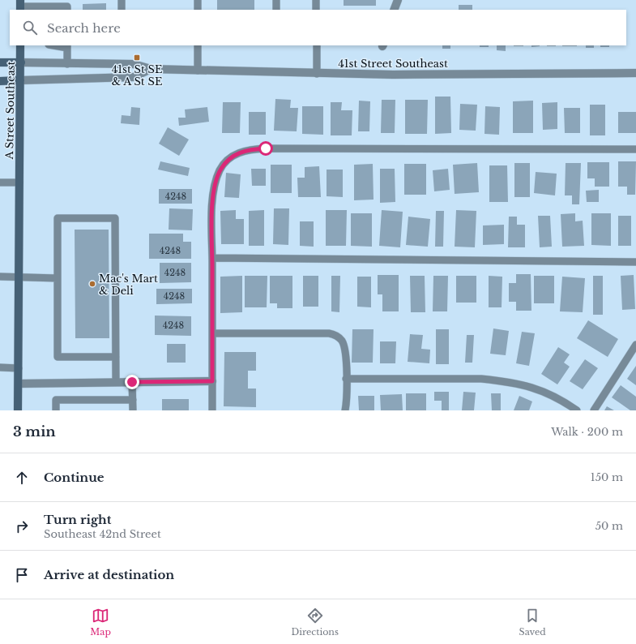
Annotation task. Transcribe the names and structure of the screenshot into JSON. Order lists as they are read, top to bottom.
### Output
{
  "streets": {
    "main road": ["A Street Southeast"],
    "street": ["41st Street Southeast"]
  },
  "crossings": [
    ["41st Street Southeast", "A Street Southeast"]
  ],
  "places": {
    "transit": ["41st St SE & A St SE"],
    "other": ["Mac's Mart & Deli"]
  },
  "house_numbers": [
    "4248",
    "4248",
    "4248",
    "4248",
    "4248"
  ],
  "page": {
    "search": "Search here",
    "heading": ["3 min", "Walk · 200 m"],
    "list": [
      ["Continue", "150 m"],
      ["Turn right", "Southeast 42nd Street", "50 m"],
      "Arrive at destination"
    ],
    "nav": ["Map", "Directions", "Saved"]
  }
}
